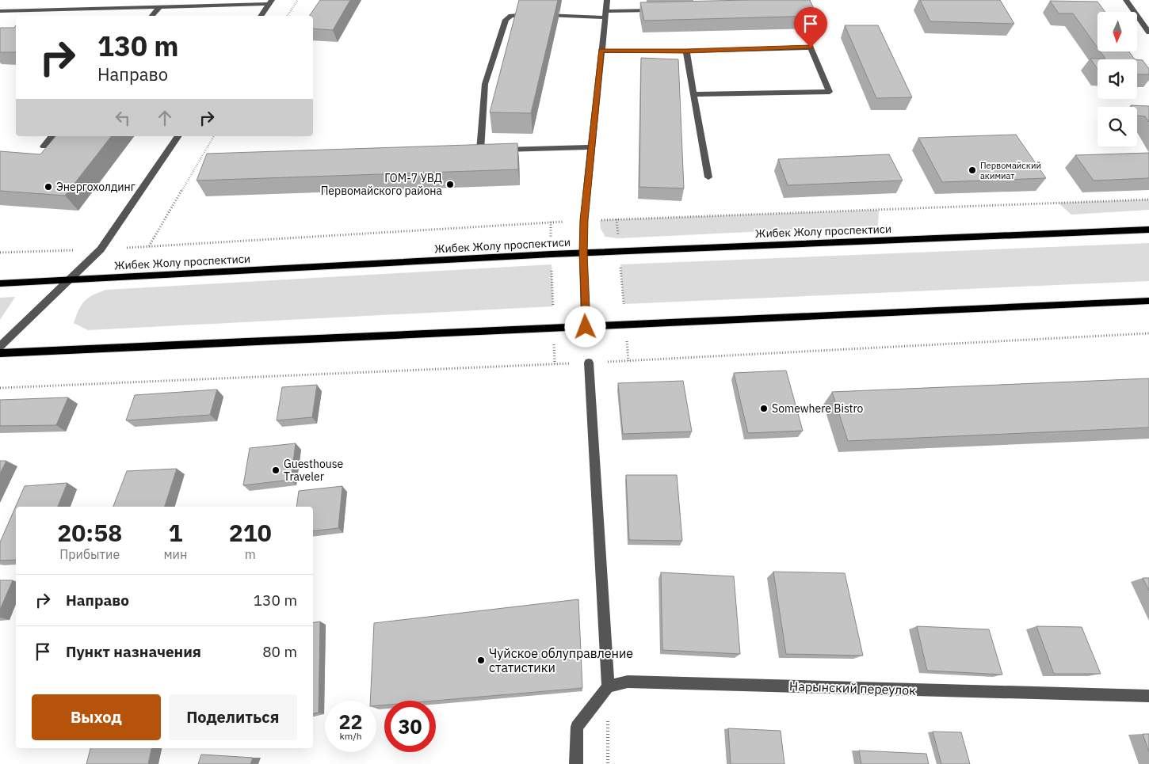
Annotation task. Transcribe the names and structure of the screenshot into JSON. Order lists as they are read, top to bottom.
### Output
{
  "streets": {
    "main road": ["Жибек Жолу проспектиси"],
    "street": ["Нарынский переулок"]
  },
  "places": [
    "Первомайский акимиат",
    "ГОМ-7 УВД Первомайского района",
    "Энергохолдинг",
    "Somewhere Bistro",
    "Guesthouse Traveler",
    "Чуйское облуправление статистики"
  ],
  "north": "bottom",
  "page": {
    "turn": ["130 m", "Направо"],
    "eta": [
      "20:58",
      "Прибытие",
      "1",
      "мин",
      "210",
      "m"
    ],
    "list": [
      {
        "name": "Направо",
        "value": "130 m"
      },
      {
        "name": "Пункт назначения",
        "value": "80 m"
      }
    ],
    "buttons": ["Выход", "Поделиться"],
    "speed": "22 km/h",
    "limit": "30"
  }
}
